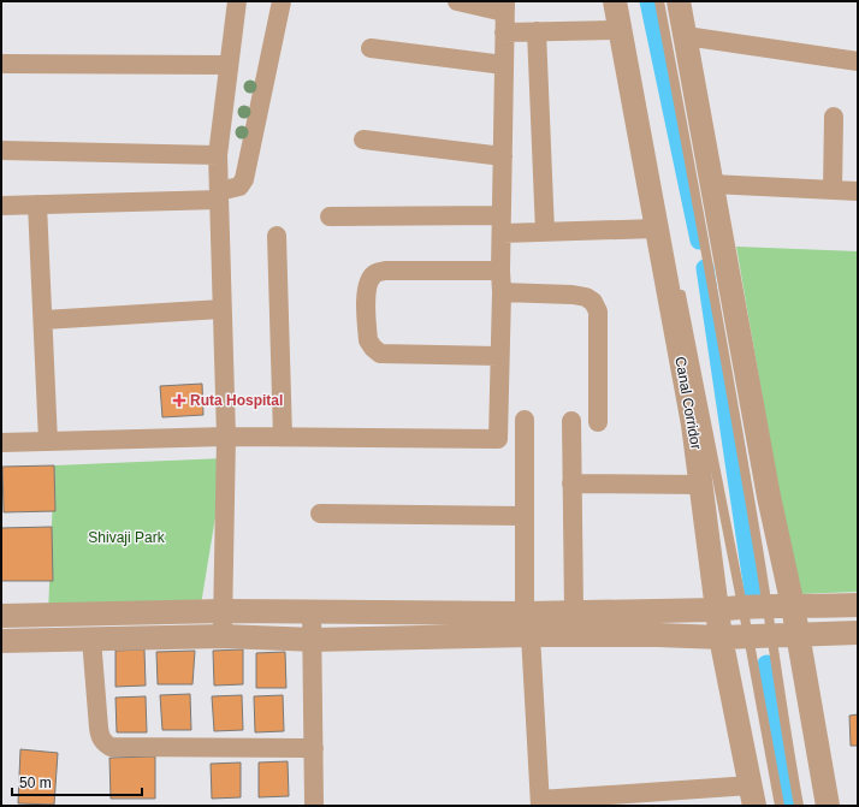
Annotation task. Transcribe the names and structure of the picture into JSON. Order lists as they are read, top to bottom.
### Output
{
  "streets": {
    "street": ["Canal Corridor"]
  },
  "parks": ["Shivaji Park"],
  "places": {
    "health": ["Ruta Hospital"]
  },
  "scale_bar": "50 m"
}
